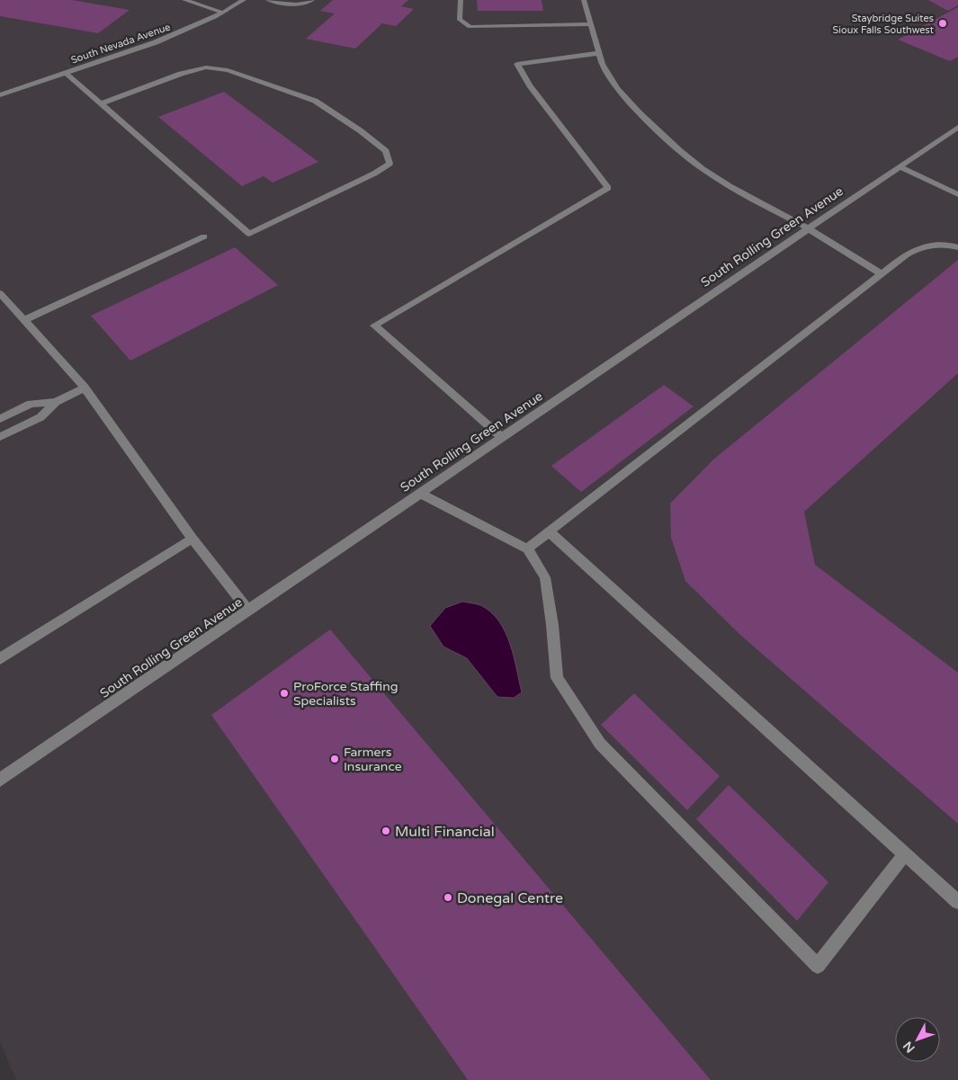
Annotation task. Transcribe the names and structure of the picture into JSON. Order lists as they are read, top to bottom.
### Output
{
  "streets": {
    "street": ["South Nevada Avenue", "South Rolling Green Avenue"]
  },
  "places": [
    "Staybridge Suites Sioux Falls Southwest",
    "ProForce Staffing Specialists",
    "Farmers Insurance",
    "Multi Financial",
    "Donegal Centre"
  ],
  "north": "bottom left"
}
